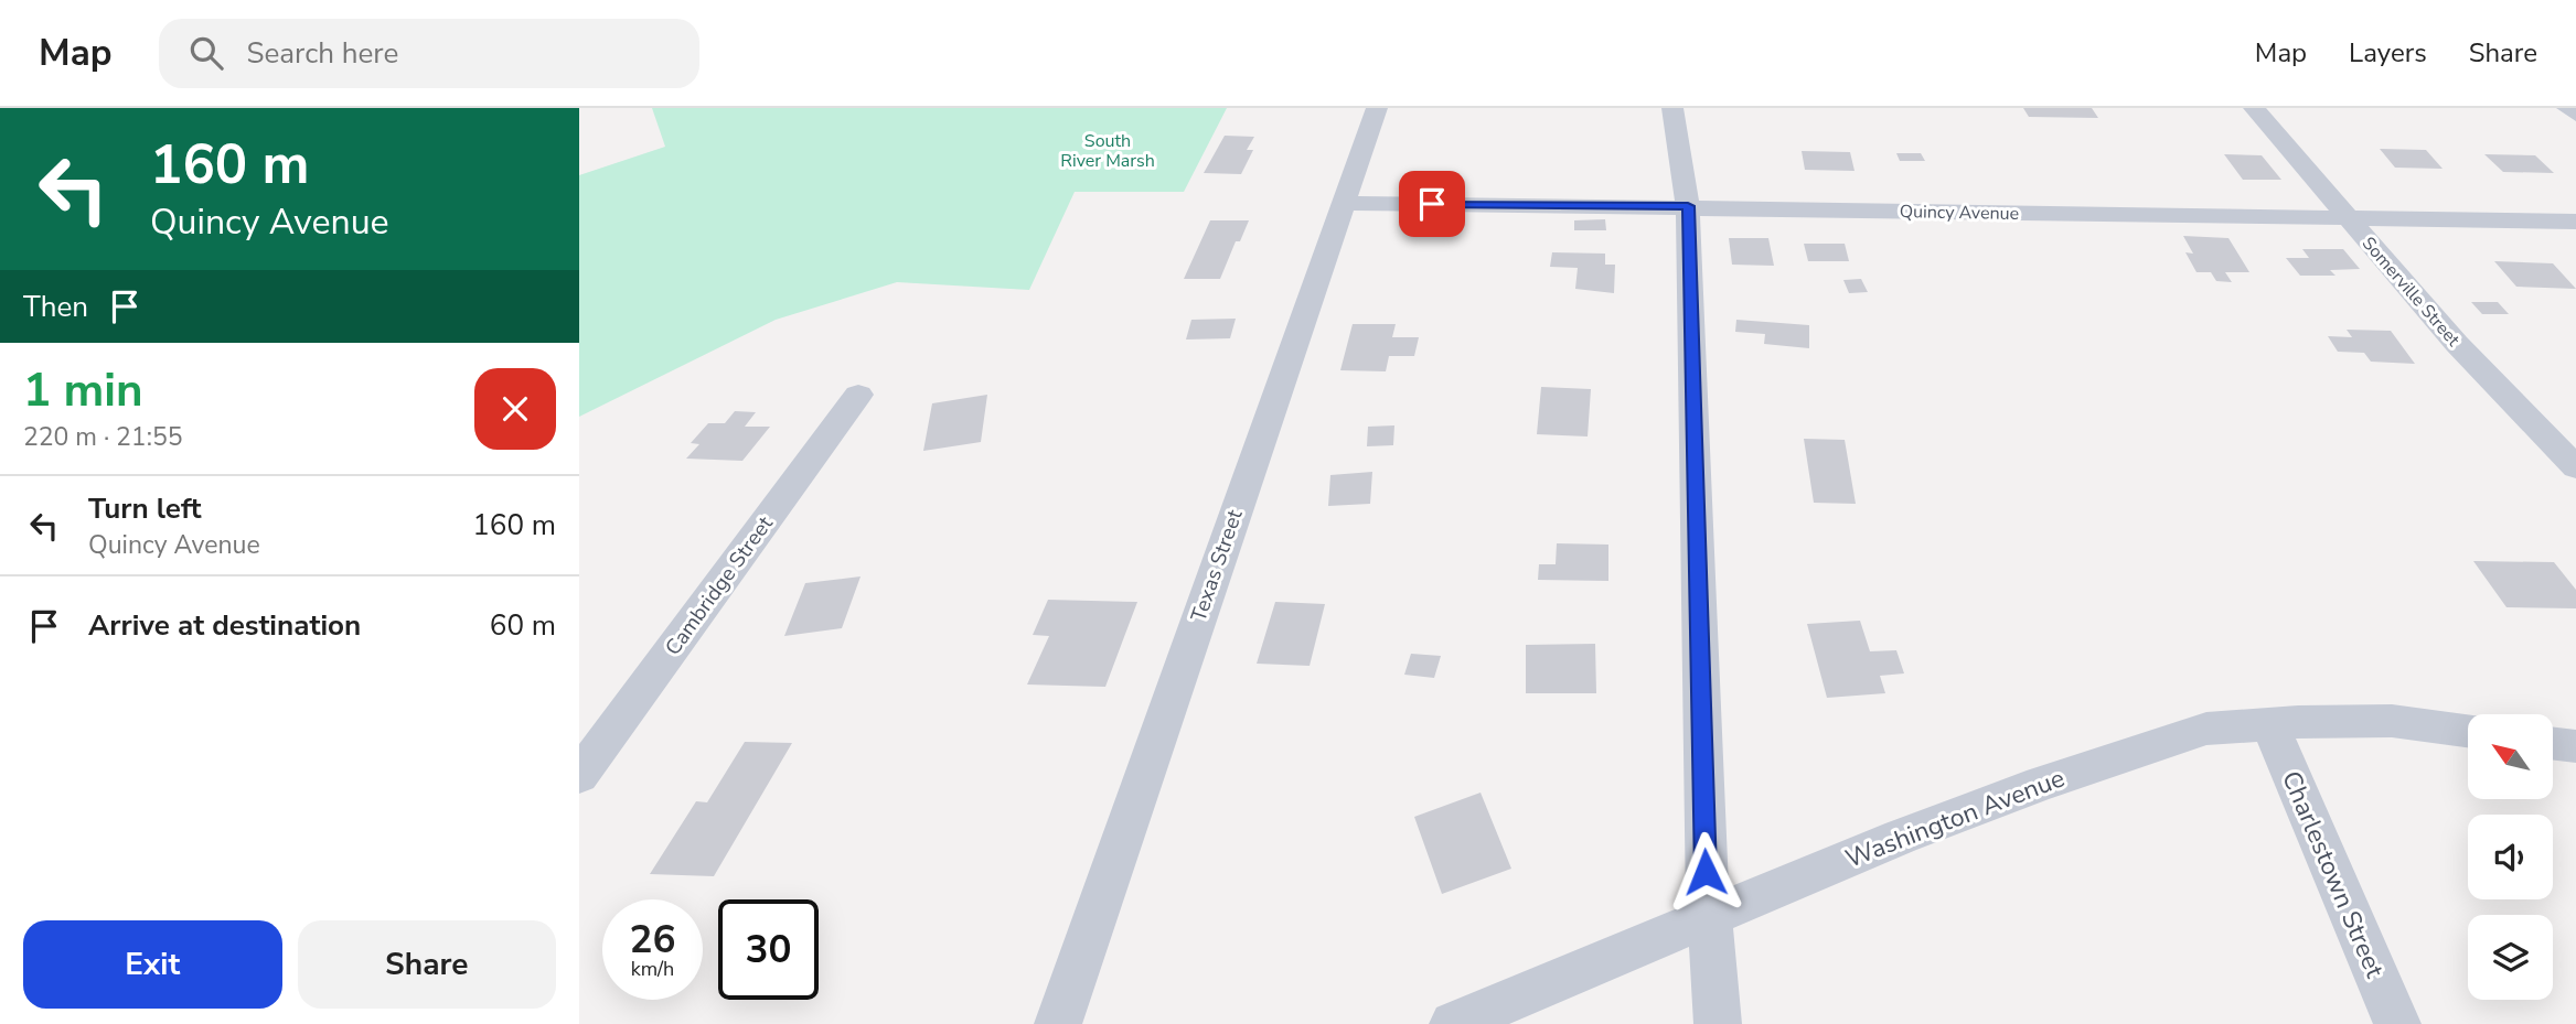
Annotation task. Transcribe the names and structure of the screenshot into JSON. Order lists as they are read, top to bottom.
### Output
{
  "streets": {
    "street": [
      "Quincy Avenue",
      "Somerville Street",
      "Texas Street",
      "Cambridge Street",
      "Washington Avenue",
      "Charlestown Street"
    ]
  },
  "crossings": [
    ["Quincy Avenue", "Somerville Street"],
    ["Quincy Avenue", "Texas Street"],
    ["Washington Avenue", "Charlestown Street"]
  ],
  "parks": ["South River Marsh"],
  "north": "top left",
  "page": {
    "header": "Map",
    "search": "Search here",
    "nav": ["Map", "Layers", "Share"],
    "turn": ["160 m", "Quincy Avenue"],
    "then": "Then",
    "heading": ["1 min", "220 m · 21:55"],
    "list": [
      {
        "name": "Turn left",
        "note": "Quincy Avenue",
        "value": "160 m"
      },
      {
        "name": "Arrive at destination",
        "value": "60 m"
      }
    ],
    "speed": "26 km/h",
    "limit": "30",
    "buttons": ["Exit", "Share"]
  }
}
